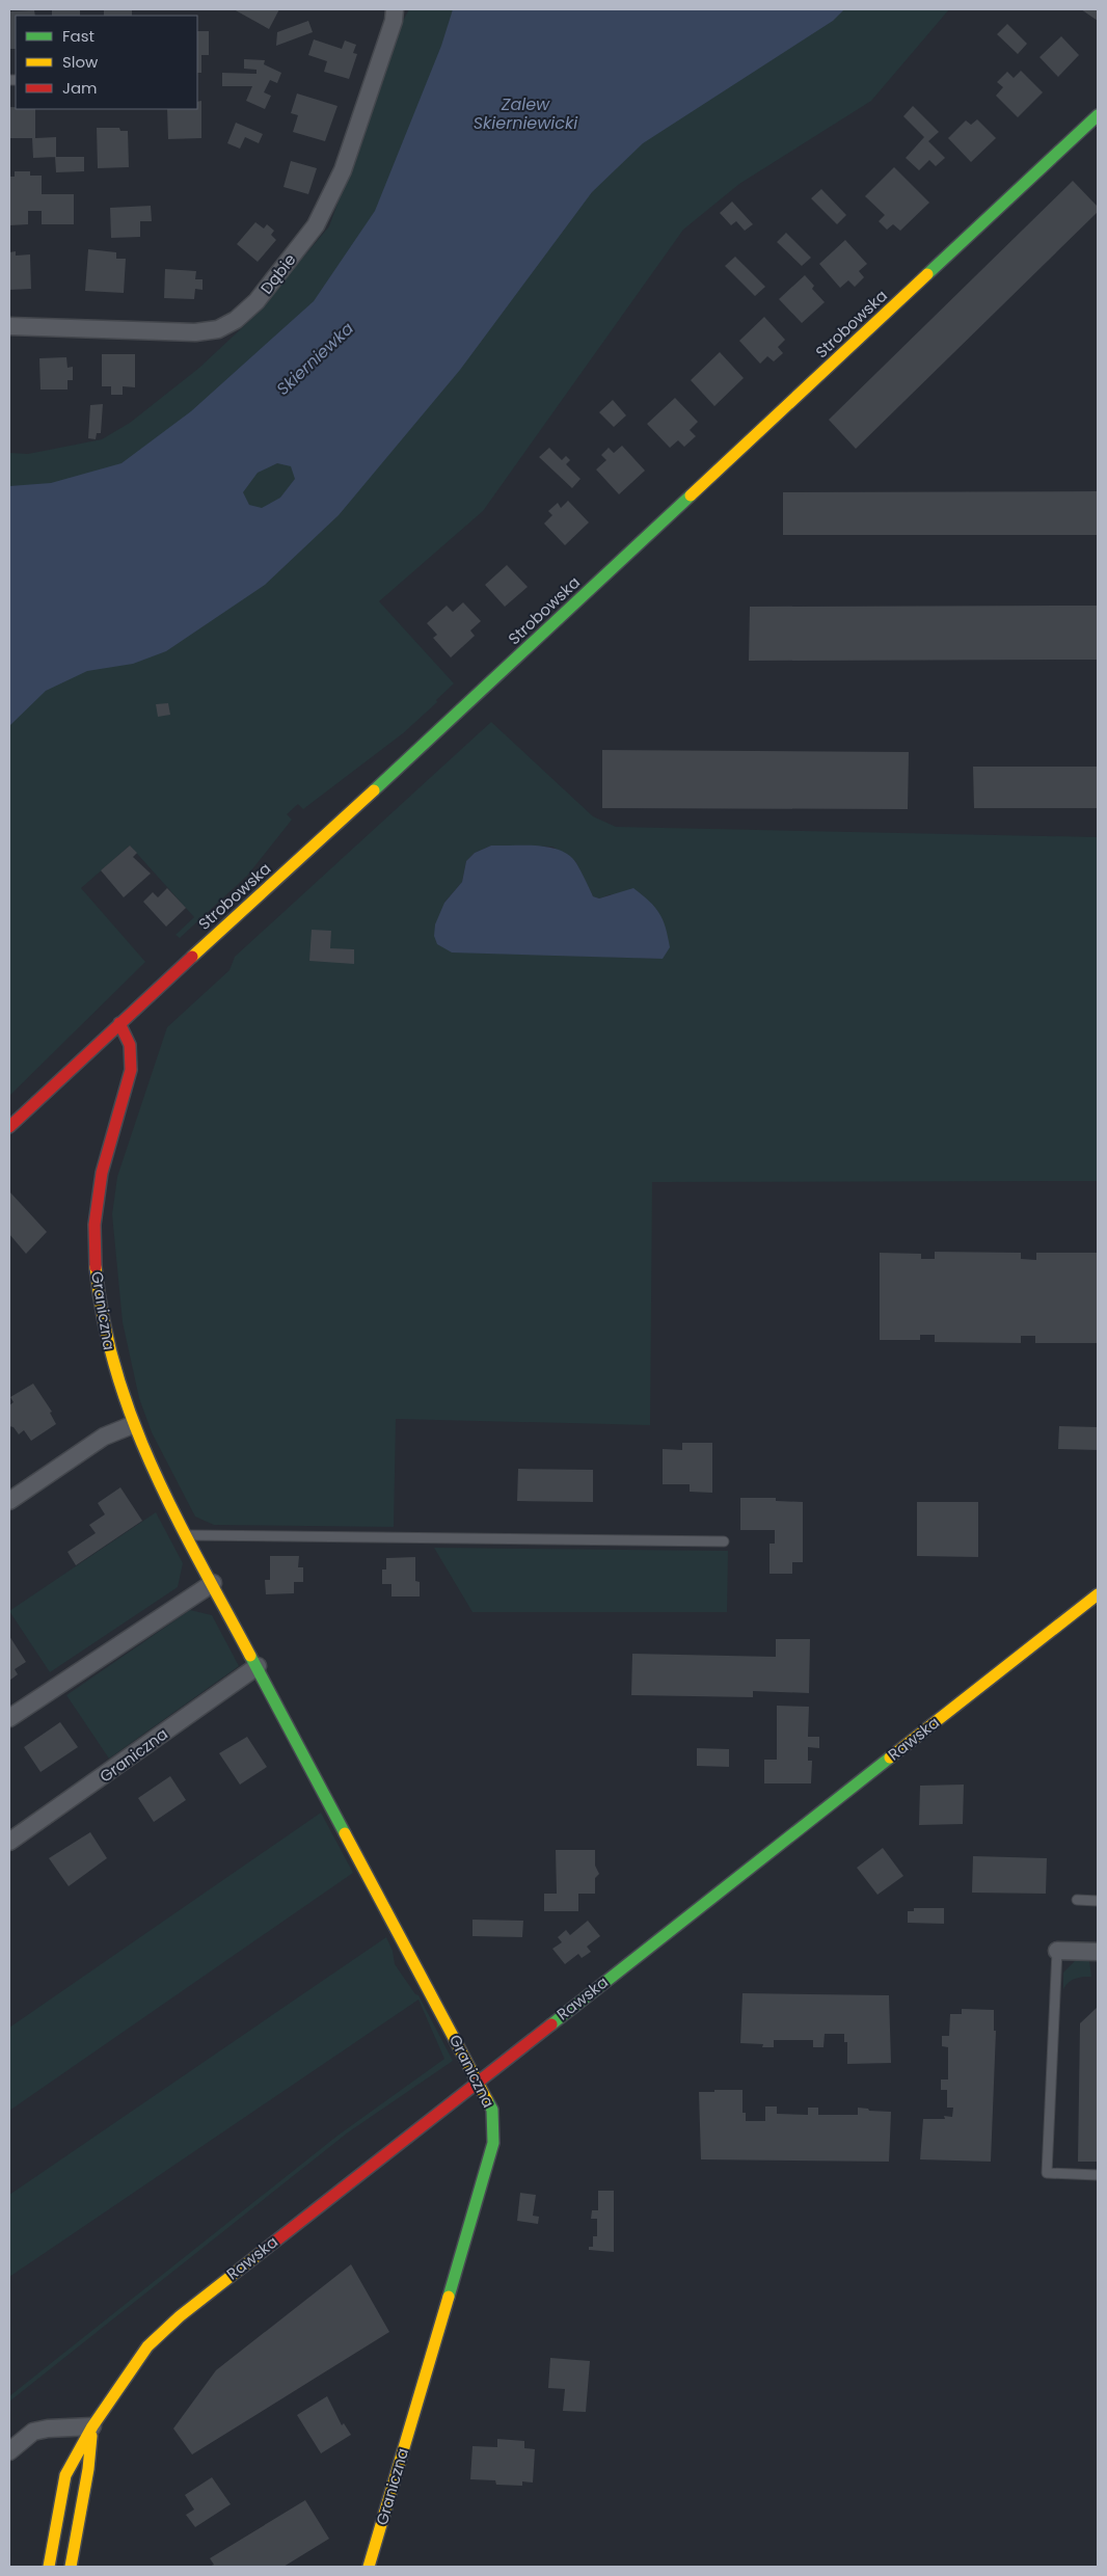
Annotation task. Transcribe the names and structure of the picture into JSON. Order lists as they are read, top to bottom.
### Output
{
  "streets": {
    "street": [
      "Dąbie",
      "Strobowska",
      "Graniczna",
      "Rawska"
    ]
  },
  "crossings": [
    ["Strobowska", "Graniczna"],
    ["Graniczna", "Rawska"]
  ],
  "water": ["Zalew Skierniewicki", "Skierniewka"],
  "legend": ["Fast", "Slow", "Jam"]
}
